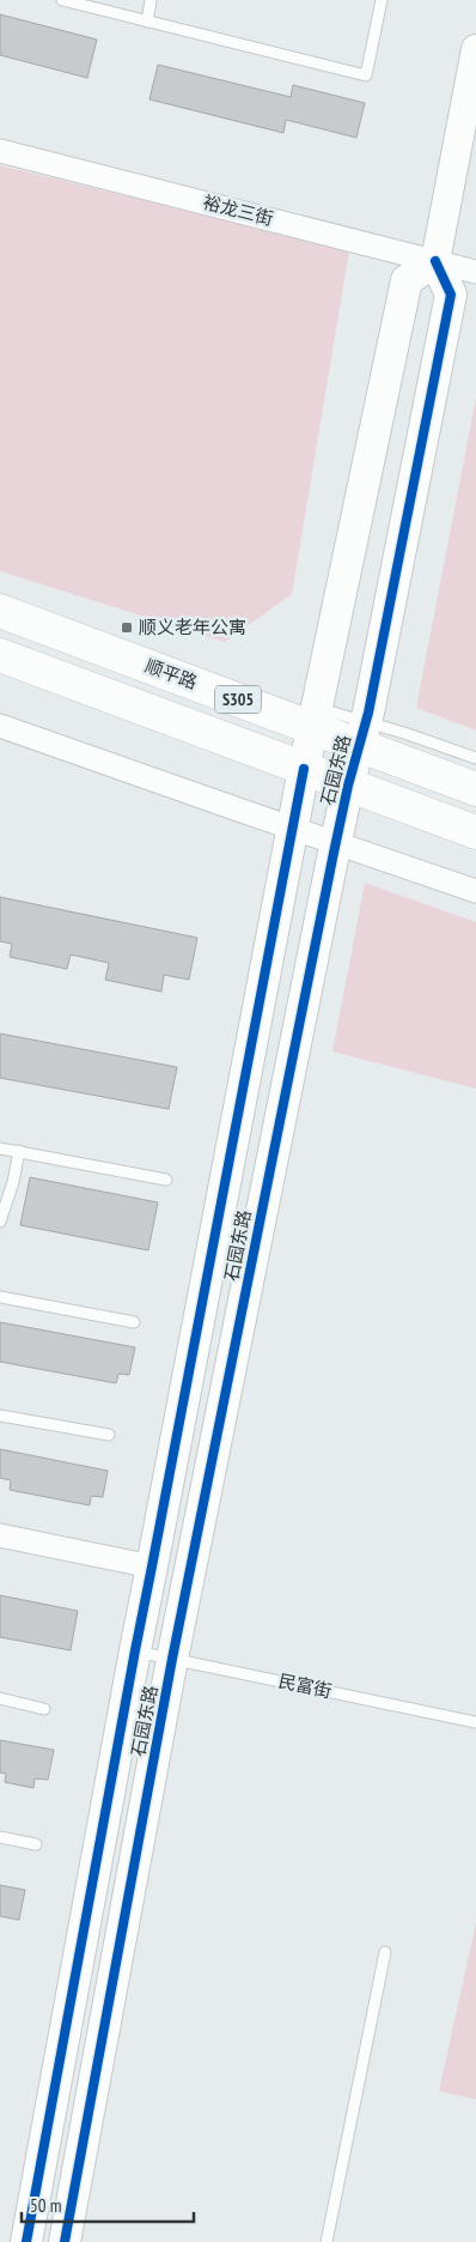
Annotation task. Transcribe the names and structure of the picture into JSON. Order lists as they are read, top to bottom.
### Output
{
  "streets": {
    "main road": ["顺平路", "S305", "石园东路"],
    "street": ["裕龙三街"],
    "lane": ["民富街"]
  },
  "crossings": [
    ["裕龙三街", "石园东路"],
    ["顺平路", "石园东路"],
    ["S305", "石园东路"],
    ["石园东路", "民富街"]
  ],
  "places": {
    "transit": ["顺义老年公寓"]
  },
  "scale_bar": "50 m"
}
